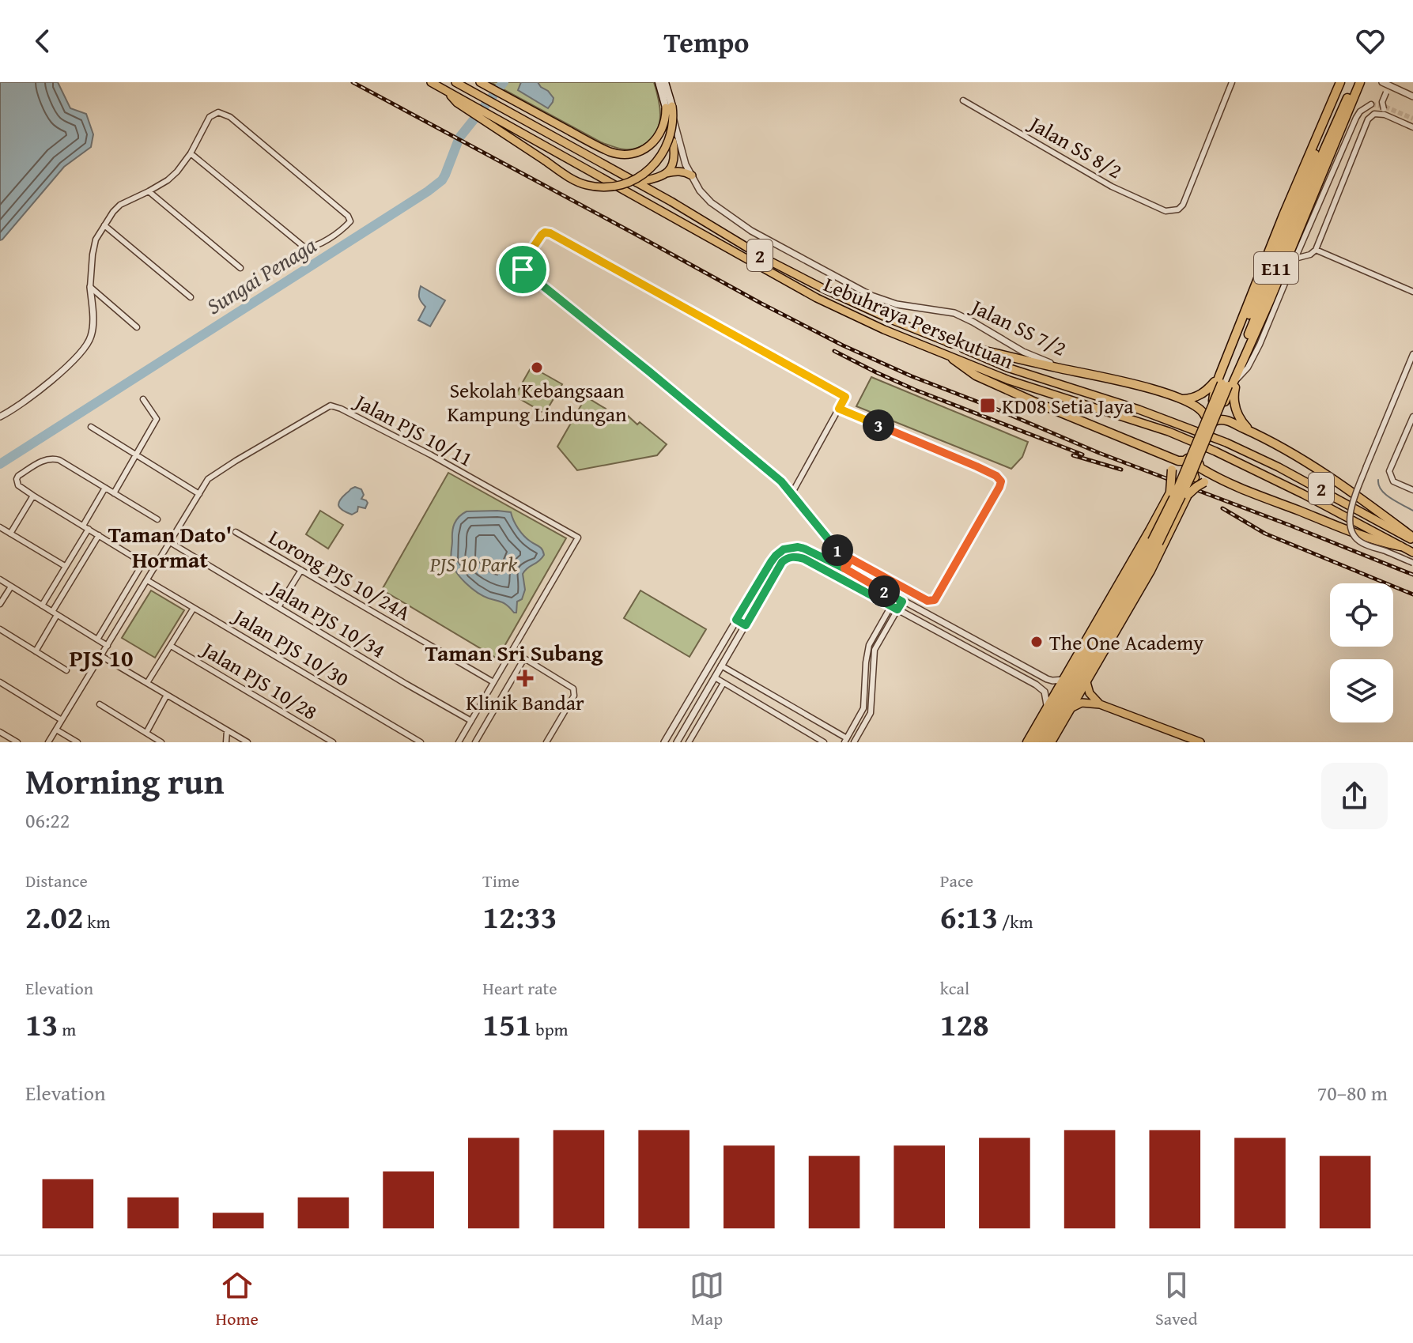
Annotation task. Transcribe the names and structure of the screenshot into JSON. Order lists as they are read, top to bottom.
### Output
{
  "streets": {
    "highway": ["E11"],
    "main road": ["2", "Lebuhraya Persekutuan"],
    "street": [
      "Jalan SS 8/2",
      "Jalan SS 7/2",
      "Jalan PJS 10/11",
      "Lorong PJS 10/24A",
      "Jalan PJS 10/34",
      "Jalan PJS 10/30",
      "Jalan PJS 10/28"
    ]
  },
  "crossings": [
    ["Jalan PJS 10/11", "Jalan PJS 10/34"],
    ["Jalan PJS 10/11", "Jalan PJS 10/30"]
  ],
  "districts": ["Taman Dato' Hormat", "Taman Sri Subang", "PJS 10"],
  "water": ["Sungai Penaga"],
  "parks": ["PJS 10 Park"],
  "places": {
    "other": ["Sekolah Kebangsaan Kampung Lindungan", "The One Academy"],
    "transit": ["KD08 Setia Jaya"],
    "health": ["Klinik Bandar"]
  },
  "page": {
    "header": "Tempo",
    "pins": ["3", "1", "2"],
    "heading": ["Morning run", "06:22"],
    "stats": [
      ["Distance", "2.02 km"],
      ["Time", "12:33"],
      ["Pace", "6:13 /km"],
      ["Elevation", "13 m"],
      ["Heart rate", "151 bpm"],
      ["kcal", "128"]
    ],
    "chart": ["Elevation", "70–80 m"],
    "tabs": ["Home", "Map", "Saved"]
  }
}
